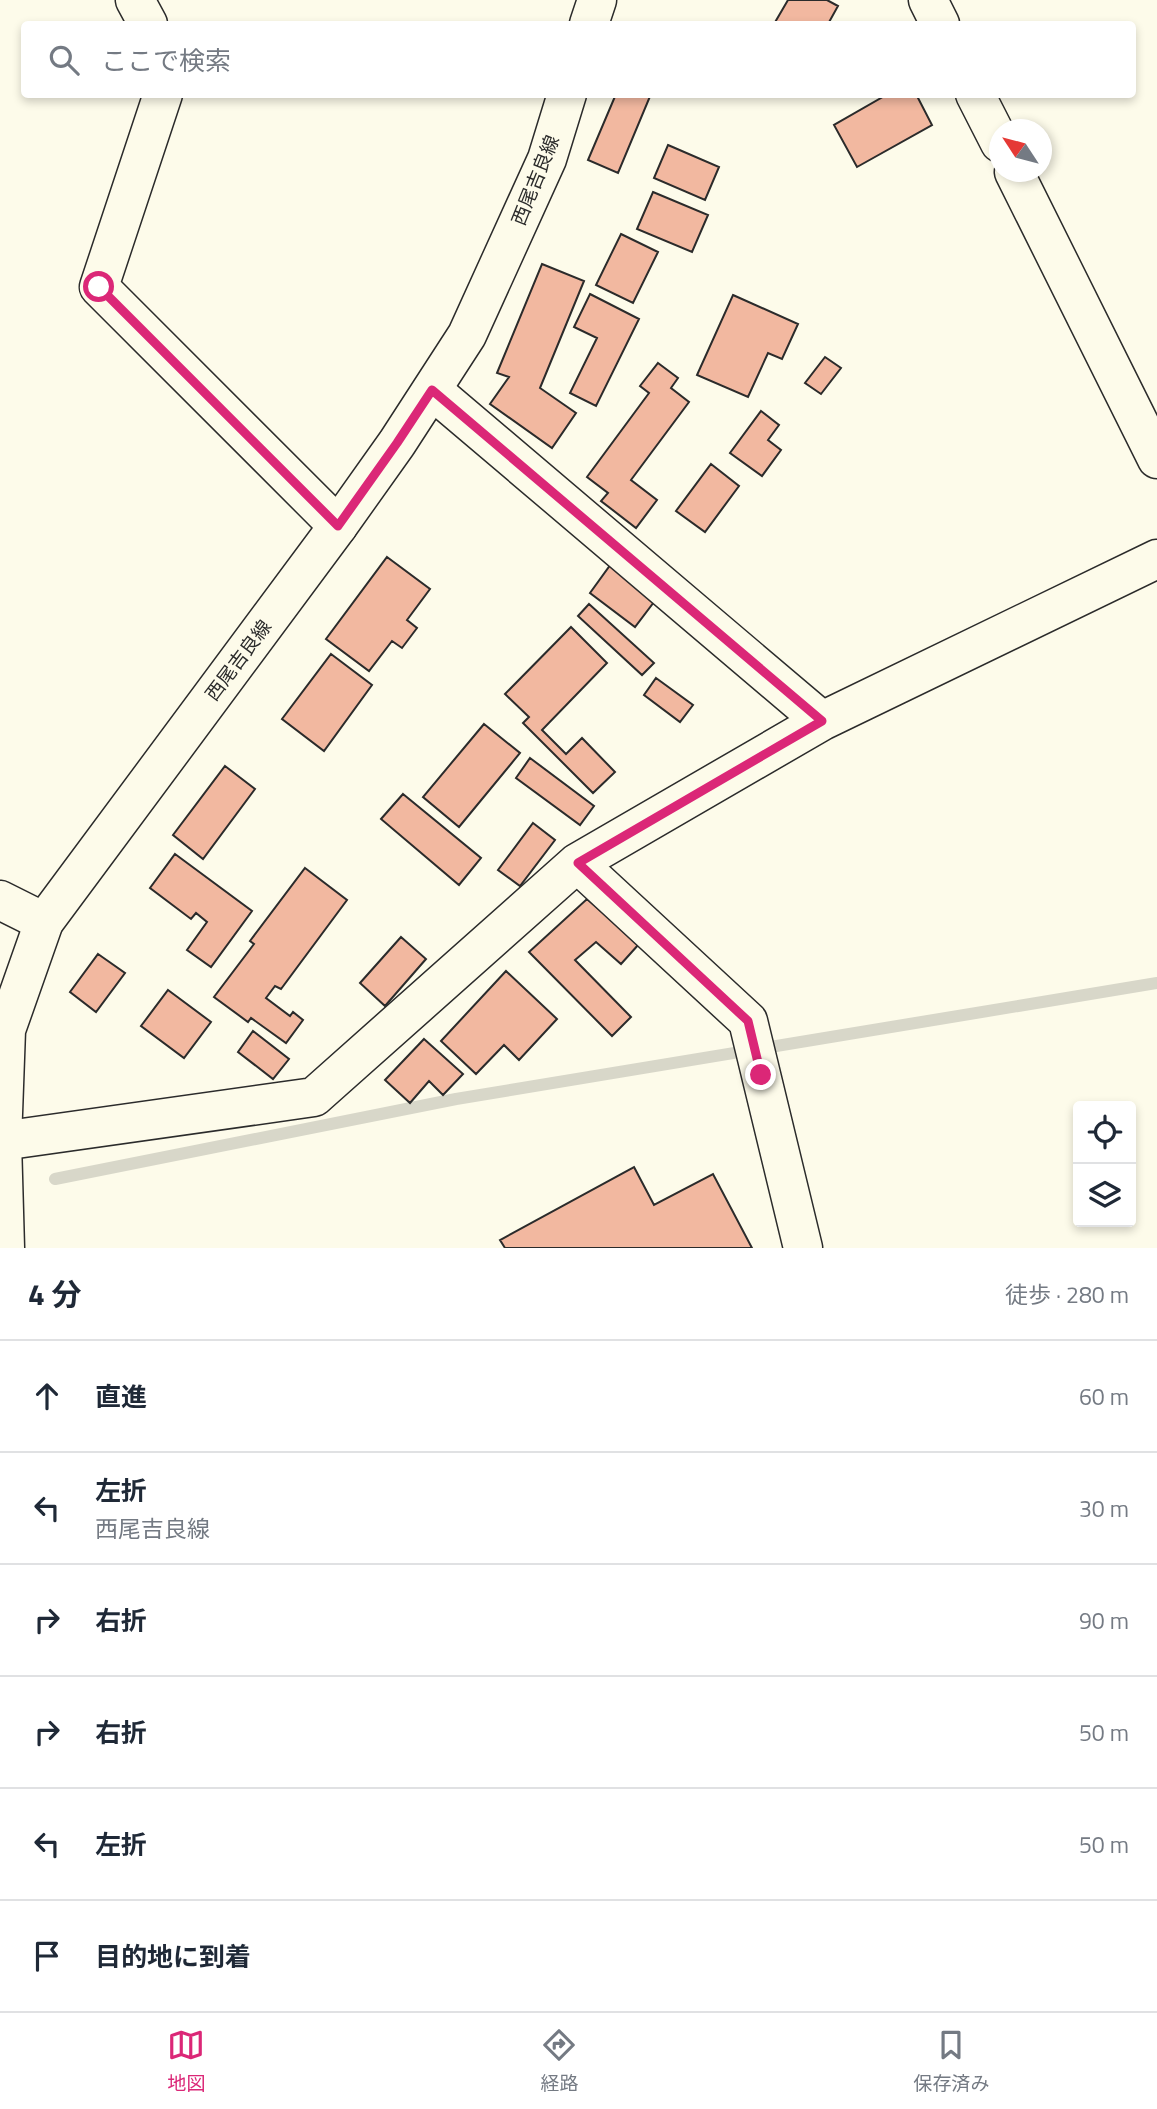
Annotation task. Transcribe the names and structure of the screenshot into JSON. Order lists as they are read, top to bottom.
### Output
{
  "streets": {
    "street": ["西尾吉良線"]
  },
  "north": "top left",
  "page": {
    "search": "ここで検索",
    "heading": ["4 分", "徒歩 · 280 m"],
    "list": [
      ["直進", "60 m"],
      ["左折", "西尾吉良線", "30 m"],
      ["右折", "90 m"],
      ["右折", "50 m"],
      ["左折", "50 m"],
      "目的地に到着"
    ],
    "nav": ["地図", "経路", "保存済み"]
  }
}
